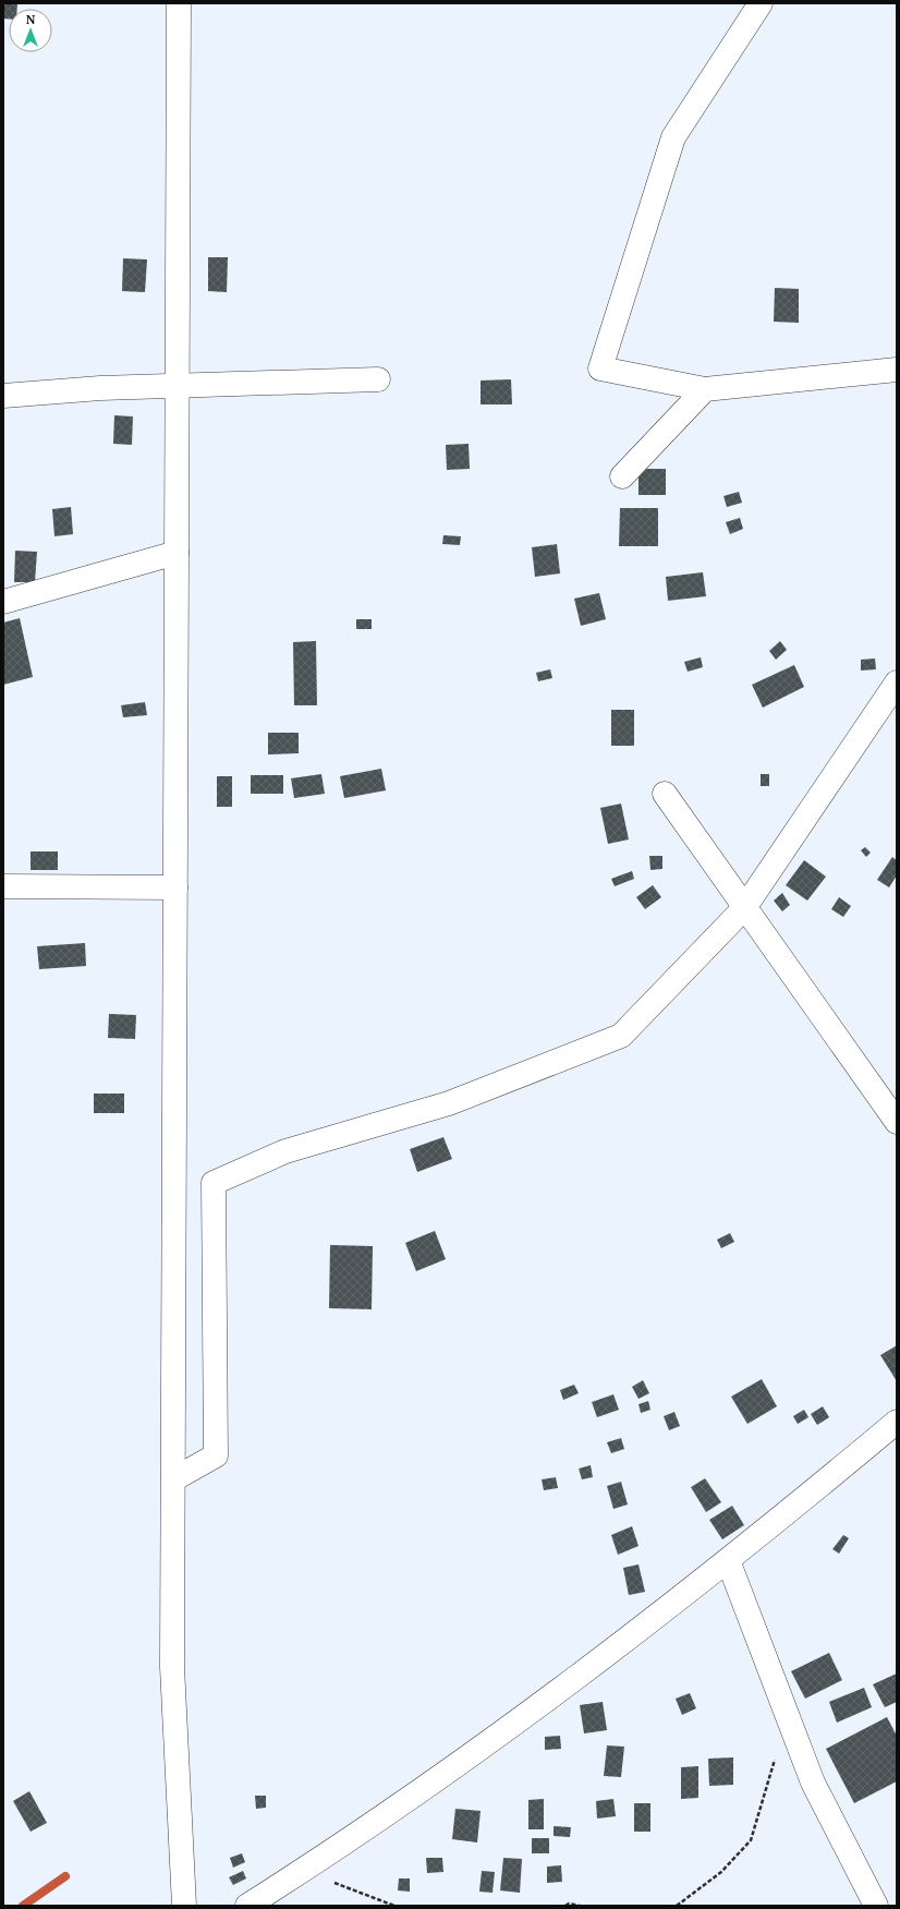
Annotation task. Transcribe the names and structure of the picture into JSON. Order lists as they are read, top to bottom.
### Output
{
  "north": "top"
}
